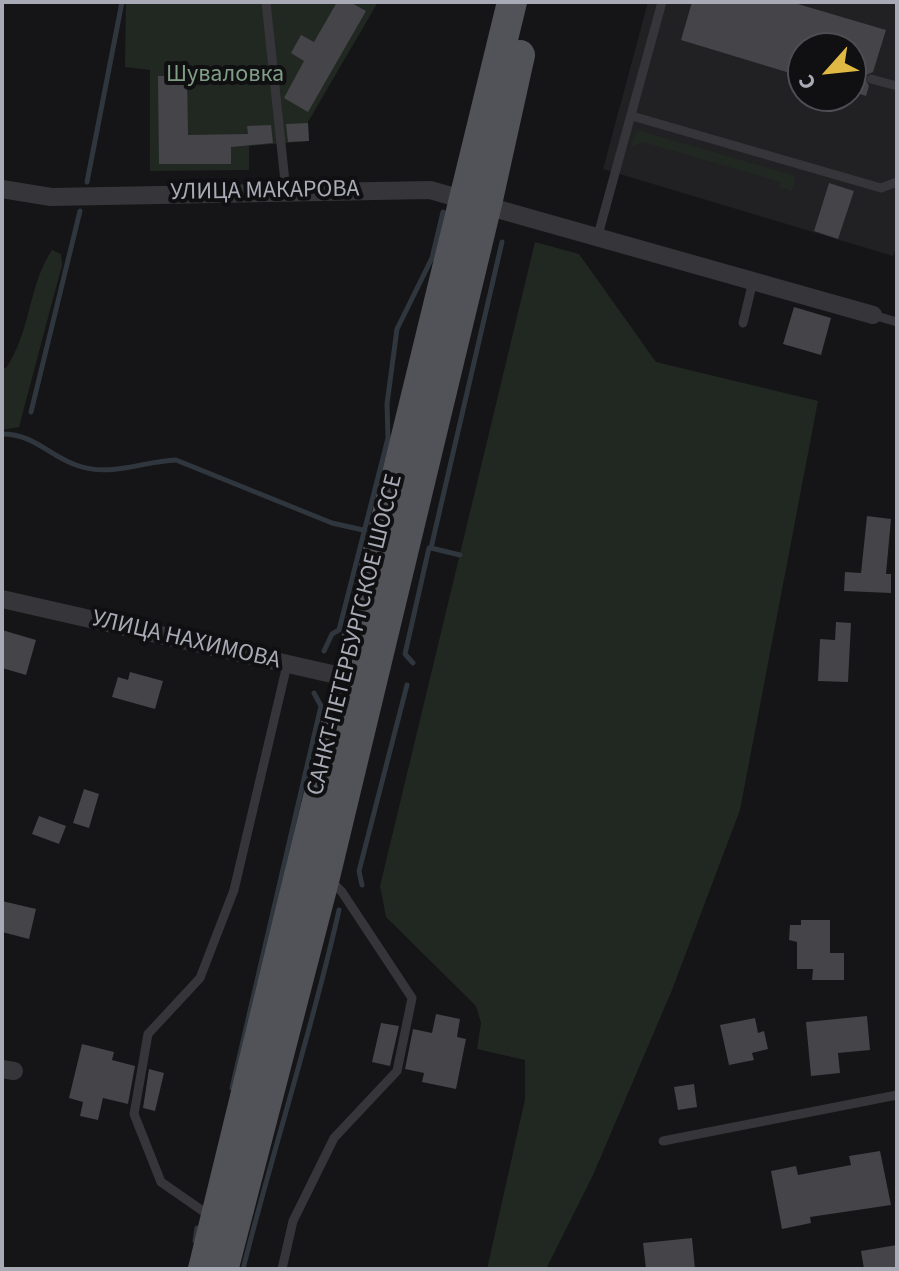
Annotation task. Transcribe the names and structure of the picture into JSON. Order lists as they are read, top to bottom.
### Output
{
  "streets": {
    "main road": ["САНКТ-ПЕТЕРБУРГСКОЕ ШОССЕ"],
    "street": ["УЛИЦА МАКАРОВА", "УЛИЦА НАХИМОВА"]
  },
  "crossings": [
    ["УЛИЦА МАКАРОВА", "САНКТ-ПЕТЕРБУРГСКОЕ ШОССЕ"],
    ["САНКТ-ПЕТЕРБУРГСКОЕ ШОССЕ", "УЛИЦА НАХИМОВА"]
  ],
  "parks": ["Шуваловка"],
  "north": "bottom left"
}
